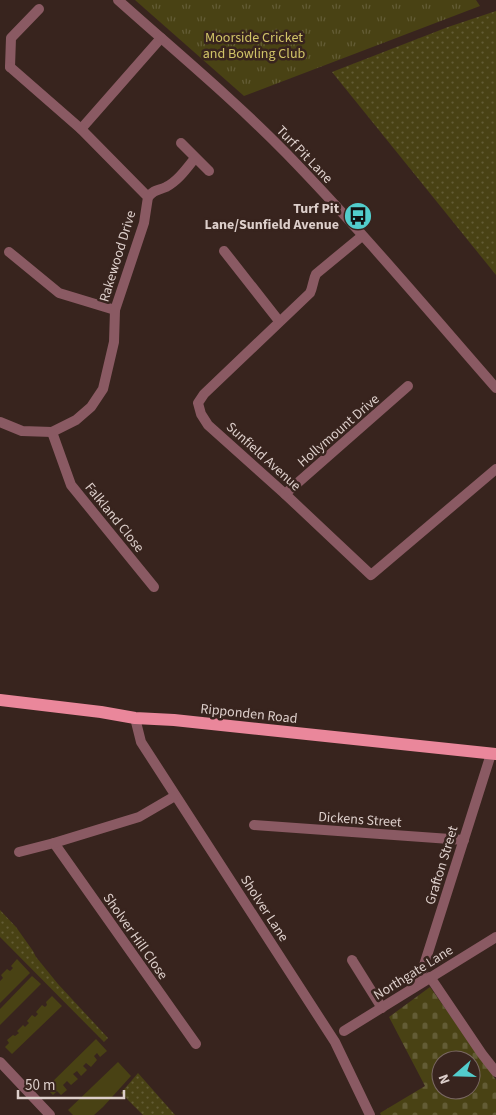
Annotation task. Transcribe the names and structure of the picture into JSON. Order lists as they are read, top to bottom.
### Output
{
  "streets": {
    "main road": ["Ripponden Road"],
    "street": [
      "Turf Pit Lane",
      "Rakewood Drive",
      "Hollymount Drive",
      "Sunfield Avenue",
      "Falkland Close",
      "Dickens Street",
      "Grafton Street",
      "Sholver Lane",
      "Sholver Hill Close",
      "Northgate Lane"
    ]
  },
  "crossings": [
    ["Turf Pit Lane", "Sunfield Avenue"],
    ["Rakewood Drive", "Falkland Close"],
    ["Hollymount Drive", "Sunfield Avenue"],
    ["Ripponden Road", "Grafton Street"],
    ["Ripponden Road", "Sholver Lane"],
    ["Dickens Street", "Grafton Street"],
    ["Grafton Street", "Northgate Lane"]
  ],
  "parks": ["Moorside Cricket and Bowling Club"],
  "places": {
    "bus stop": ["Turf Pit Lane/Sunfield Avenue"]
  },
  "scale_bar": "50 m",
  "north": "left"
}
